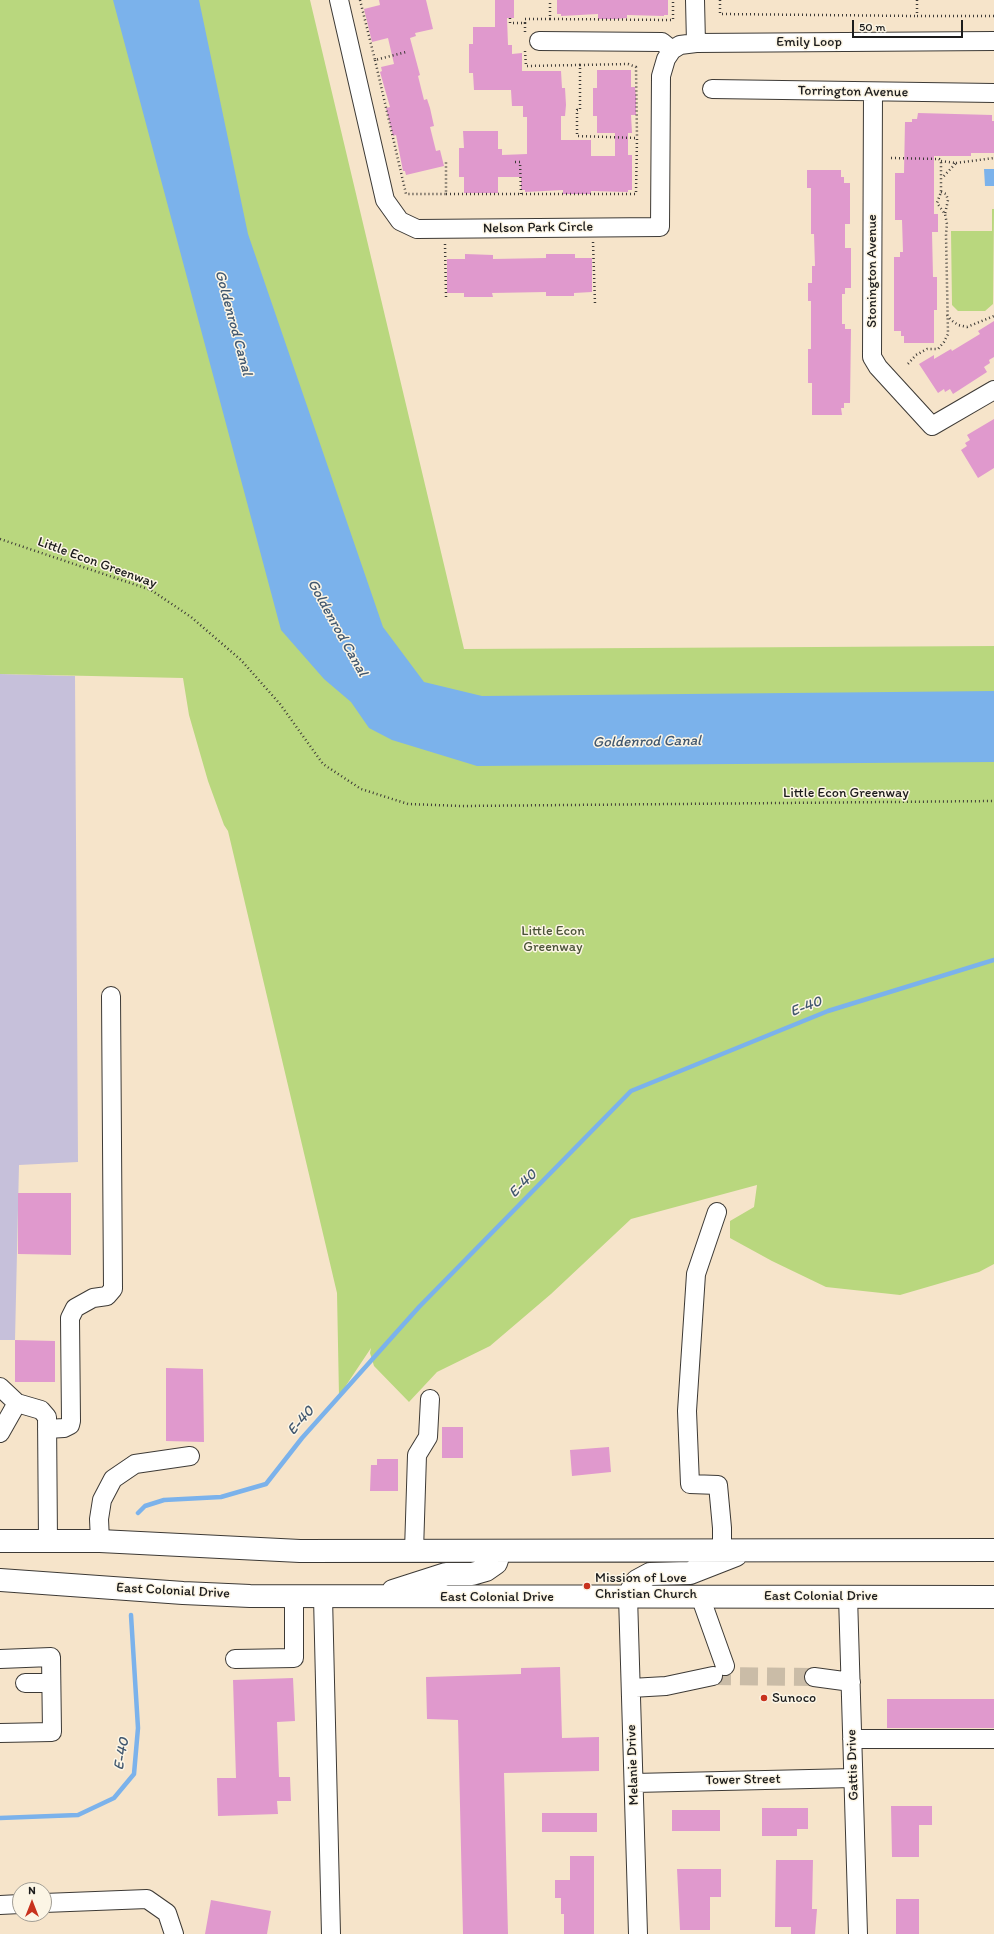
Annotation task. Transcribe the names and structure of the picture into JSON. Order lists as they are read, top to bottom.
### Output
{
  "streets": {
    "highway": ["East Colonial Drive"],
    "street": [
      "Emily Loop",
      "Torrington Avenue",
      "Nelson Park Circle",
      "Stonington Avenue",
      "Melanie Drive",
      "Gattis Drive",
      "Tower Street"
    ],
    "path": ["Little Econ Greenway"]
  },
  "crossings": [
    ["Torrington Avenue", "Stonington Avenue"],
    ["East Colonial Drive", "Melanie Drive"],
    ["East Colonial Drive", "Gattis Drive"],
    ["Melanie Drive", "Tower Street"],
    ["Gattis Drive", "Tower Street"]
  ],
  "water": ["Goldenrod Canal", "E-40"],
  "parks": ["Little Econ Greenway"],
  "places": ["Mission of Love Christian Church", "Sunoco"],
  "scale_bar": "50 m",
  "north": "top"
}
